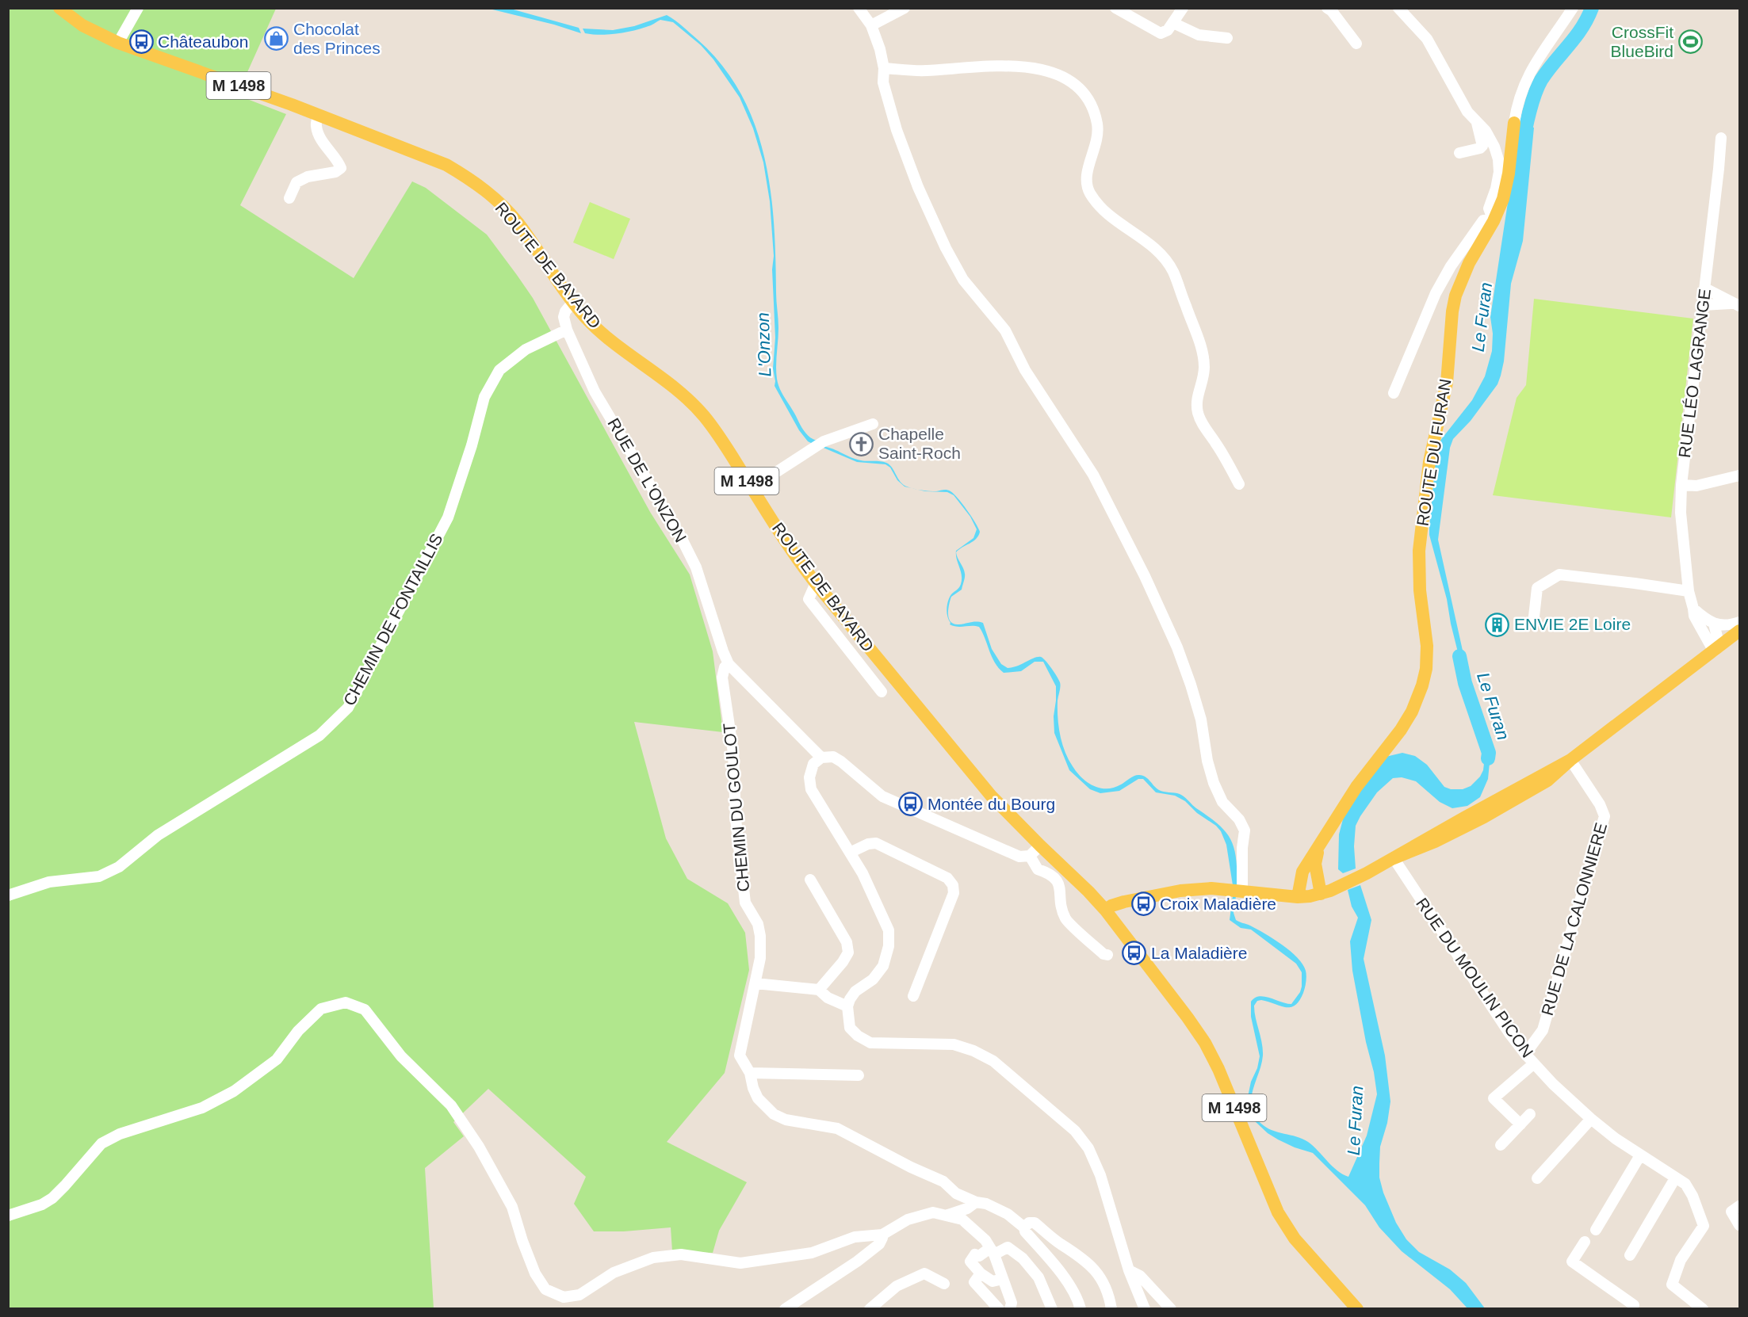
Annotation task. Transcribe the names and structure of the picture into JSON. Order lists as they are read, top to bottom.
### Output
{
  "streets": {
    "main road": ["M 1498", "ROUTE DE BAYARD", "ROUTE DU FURAN"],
    "street": [
      "RUE LÉO LAGRANGE",
      "RUE DE L'ONZON",
      "CHEMIN DE FONTAILLIS",
      "CHEMIN DU GOULOT",
      "RUE DE LA CALONNIERE",
      "RUE DU MOULIN PICON"
    ]
  },
  "crossings": [
    ["ROUTE DE BAYARD", "RUE DE L'ONZON"],
    ["RUE DE L'ONZON", "CHEMIN DE FONTAILLIS"],
    ["RUE DE L'ONZON", "CHEMIN DU GOULOT"],
    ["RUE DE LA CALONNIERE", "RUE DU MOULIN PICON"]
  ],
  "water": ["Le Furan", "L'Onzon"],
  "places": {
    "shop": ["Chocolat des Princes"],
    "bus stop": [
      "Châteaubon",
      "Montée du Bourg",
      "Croix Maladière",
      "La Maladière"
    ],
    "sports": ["CrossFit BlueBird"],
    "church": ["Chapelle Saint-Roch"],
    "building": ["ENVIE 2E Loire"]
  }
}
